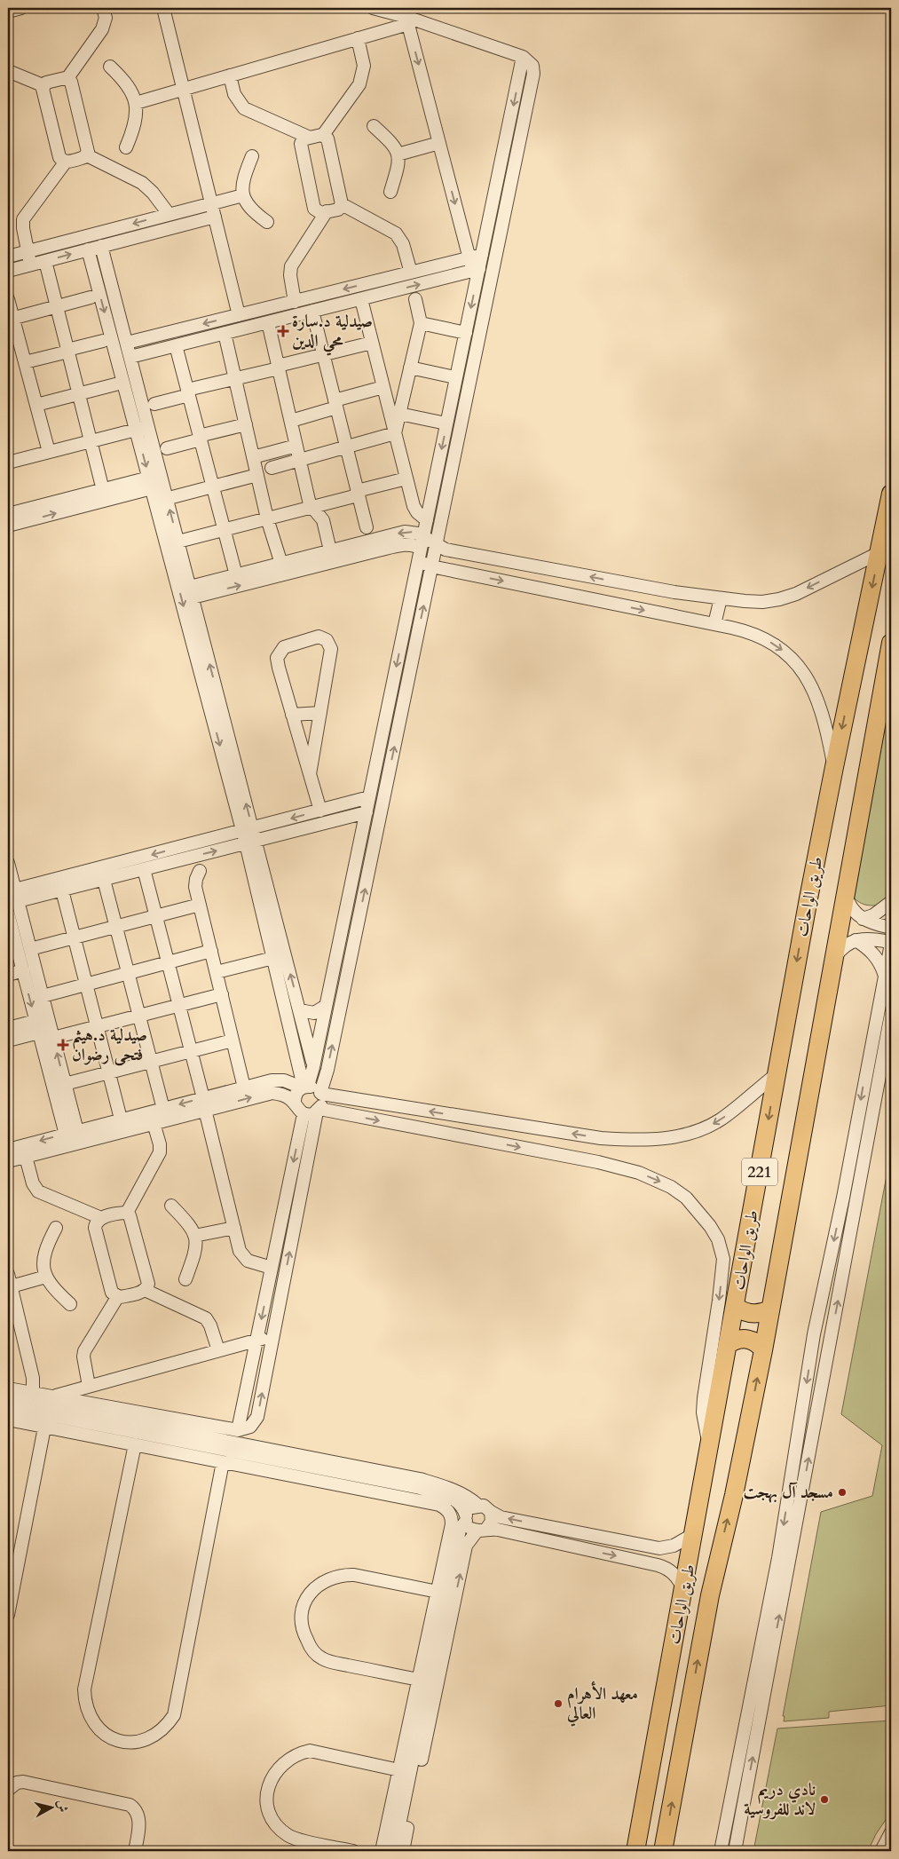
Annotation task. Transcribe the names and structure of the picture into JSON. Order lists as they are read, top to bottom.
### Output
{
  "streets": {
    "highway": ["طريق الواحات", "221"]
  },
  "places": {
    "health": ["صيدلية د.سارة محي الدين", "صيدلية د.هيثم فتحى رضوان"],
    "other": ["مسجد آل بهجت", "معهد الأهرام العالي", "نادي دريم لاند للفروسية"]
  },
  "north": "right"
}
